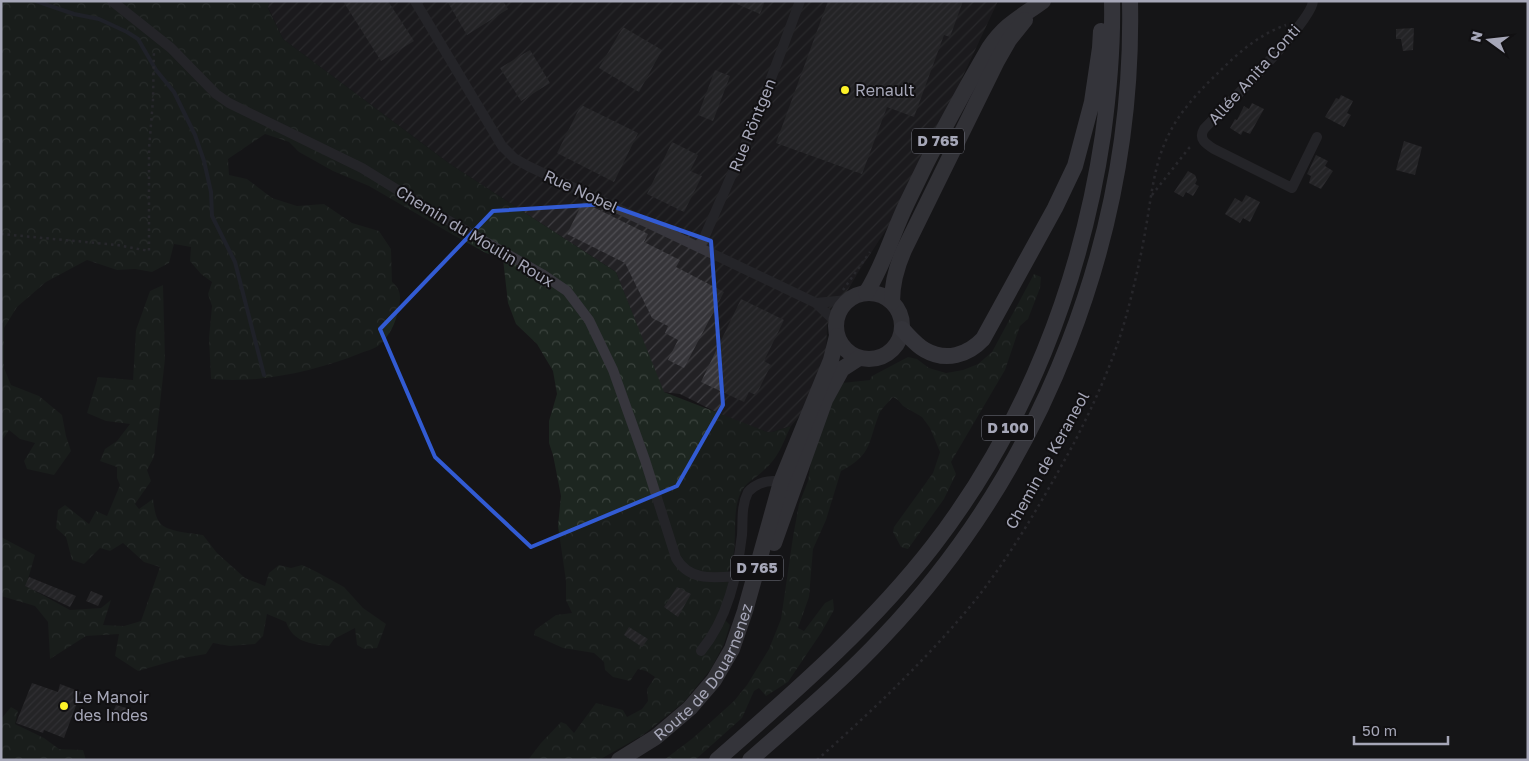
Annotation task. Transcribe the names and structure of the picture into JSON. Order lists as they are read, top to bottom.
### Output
{
  "streets": {
    "highway": ["D 100"],
    "main road": ["D 765", "Route de Douarnenez"],
    "street": [
      "Allée Anita Conti",
      "Rue Röntgen",
      "Rue Nobel",
      "Chemin du Moulin Roux"
    ],
    "path": ["Chemin de Keraneol"]
  },
  "crossings": [
    ["Allée Anita Conti", "Chemin de Keraneol"],
    ["Rue Röntgen", "Rue Nobel"],
    ["D 765", "Rue Nobel"],
    ["D 765", "Route de Douarnenez"],
    ["Rue Nobel", "Route de Douarnenez"]
  ],
  "places": ["Renault", "Le Manoir des Indes"],
  "scale_bar": "50 m",
  "north": "left"
}
